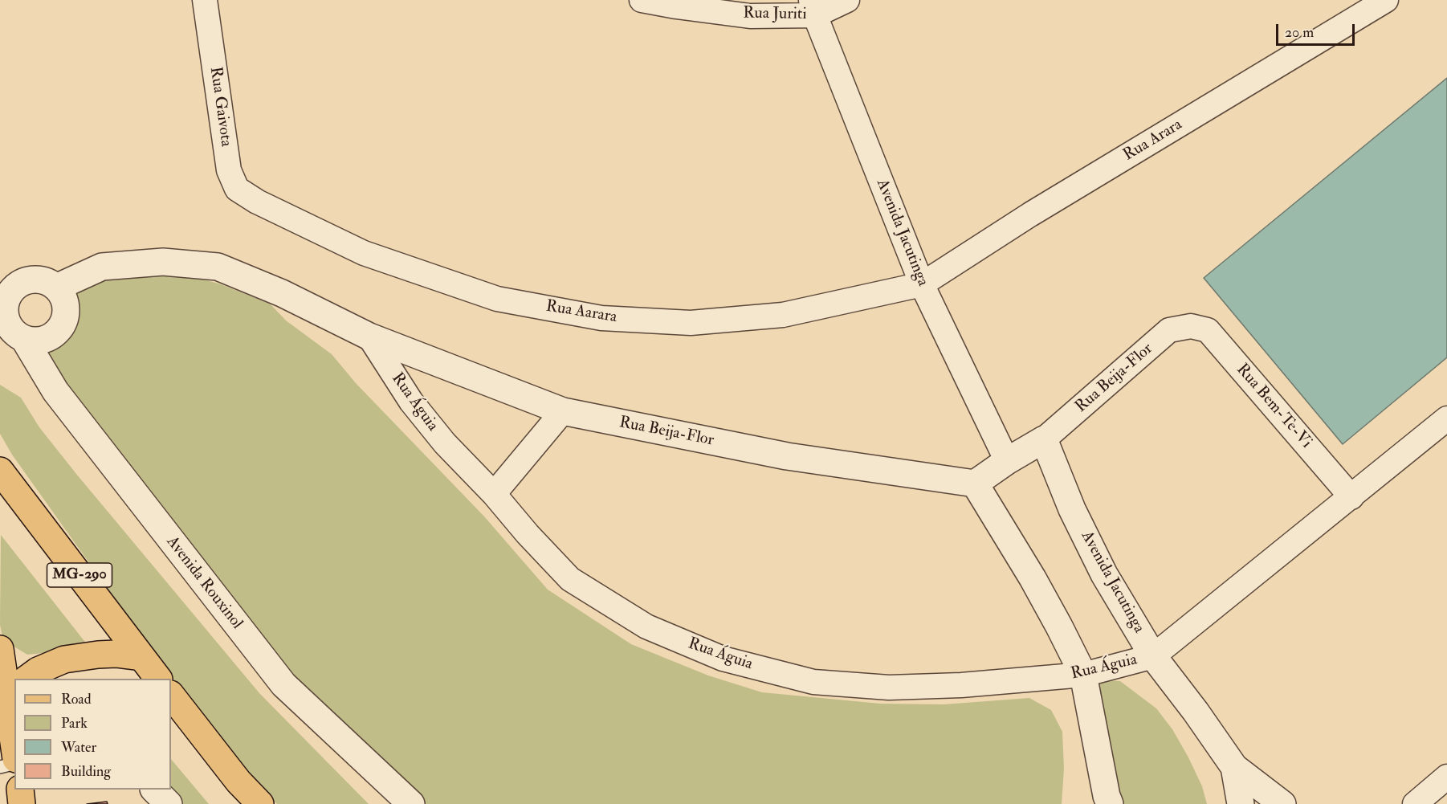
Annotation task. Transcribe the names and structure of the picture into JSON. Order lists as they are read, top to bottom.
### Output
{
  "streets": {
    "main road": ["MG-290"],
    "street": [
      "Rua Juriti",
      "Rua Gaivota",
      "Rua Arara",
      "Avenida Jacutinga",
      "Rua Aarara",
      "Rua Beija-Flor",
      "Rua Águia",
      "Rua Bem-Te-Vi",
      "Avenida Rouxinol"
    ]
  },
  "crossings": [
    ["Rua Juriti", "Avenida Jacutinga"],
    ["Rua Gaivota", "Rua Aarara"],
    ["Rua Arara", "Avenida Jacutinga"],
    ["Rua Arara", "Rua Aarara"],
    ["Avenida Jacutinga", "Rua Aarara"],
    ["Avenida Jacutinga", "Rua Beija-Flor"],
    ["Avenida Jacutinga", "Rua Águia"],
    ["Rua Beija-Flor", "Rua Águia"],
    ["Rua Beija-Flor", "Rua Bem-Te-Vi"],
    ["Rua Águia", "Rua Bem-Te-Vi"]
  ],
  "legend": [
    "Road",
    "Park",
    "Water",
    "Building"
  ],
  "scale_bar": "20 m"
}
